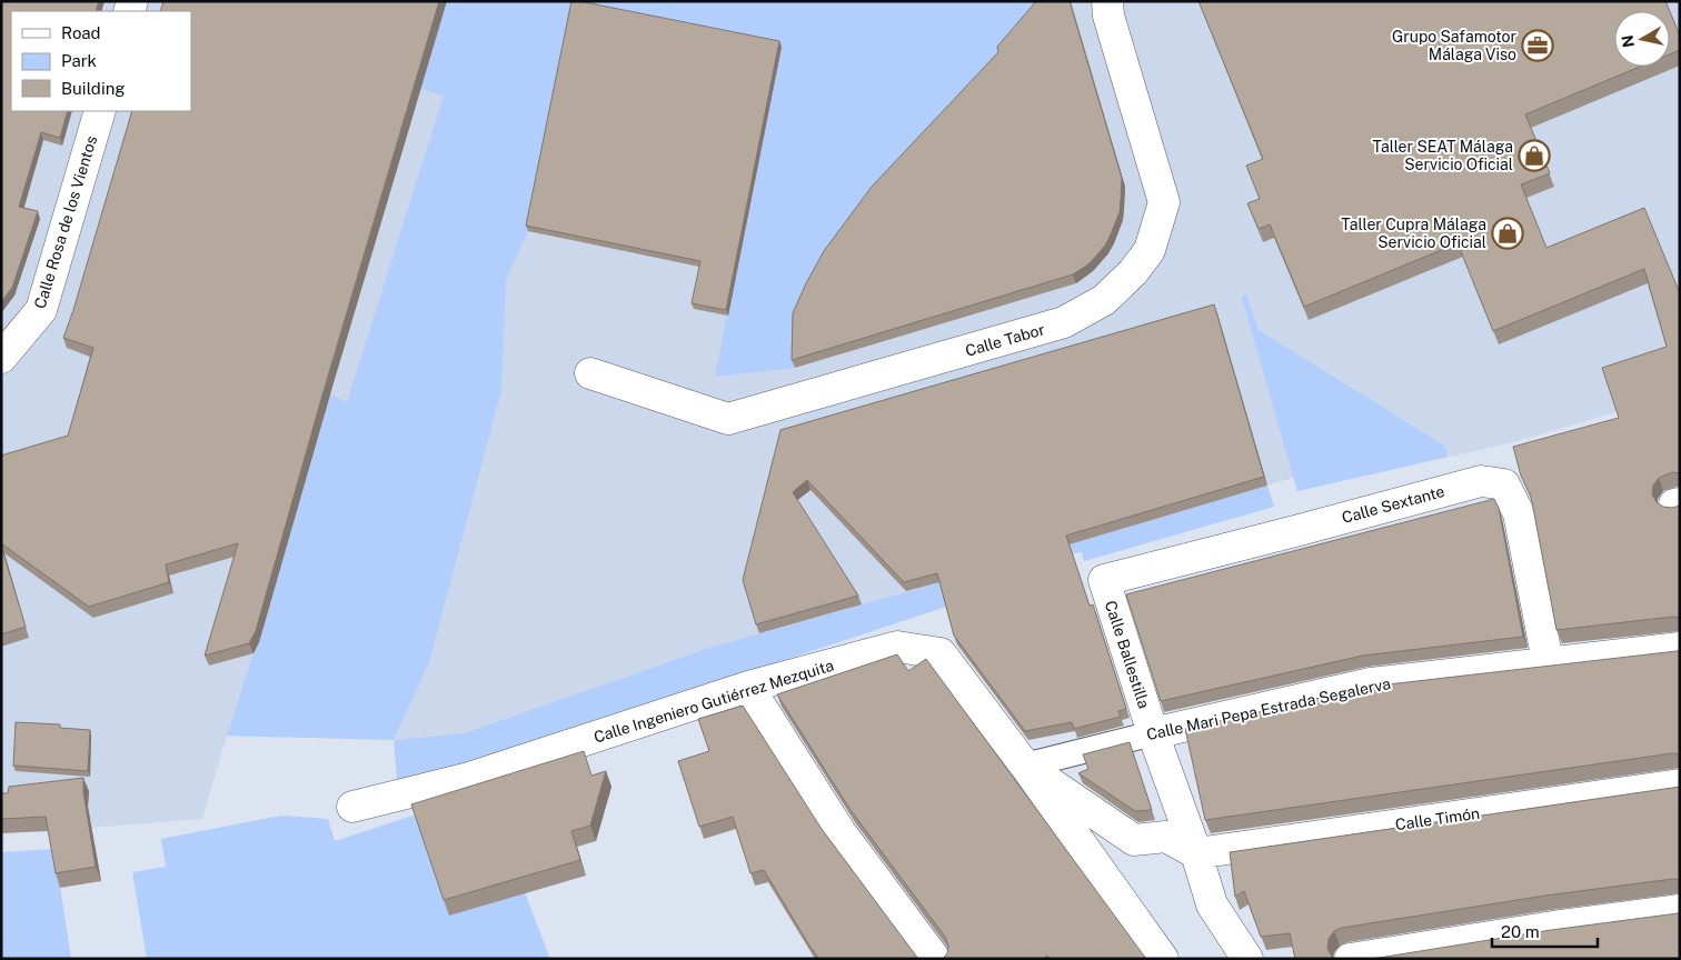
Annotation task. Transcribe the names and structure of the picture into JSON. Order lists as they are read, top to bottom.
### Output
{
  "streets": {
    "street": [
      "Calle Rosa de los Vientos",
      "Calle Tabor",
      "Calle Sextante",
      "Calle Ballestilla",
      "Calle Ingeniero Gutiérrez Mezquita",
      "Calle Mari Pepa Estrada Segalerva",
      "Calle Timón"
    ]
  },
  "crossings": [
    ["Calle Sextante", "Calle Ballestilla"],
    ["Calle Sextante", "Calle Mari Pepa Estrada Segalerva"],
    ["Calle Ballestilla", "Calle Mari Pepa Estrada Segalerva"],
    ["Calle Ballestilla", "Calle Timón"],
    ["Calle Ingeniero Gutiérrez Mezquita", "Calle Mari Pepa Estrada Segalerva"]
  ],
  "places": {
    "office": ["Grupo Safamotor Málaga Viso"],
    "shop": ["Taller SEAT Málaga Servicio Oficial", "Taller Cupra Málaga Servicio Oficial"]
  },
  "legend": ["Road", "Park", "Building"],
  "scale_bar": "20 m",
  "north": "left"
}
